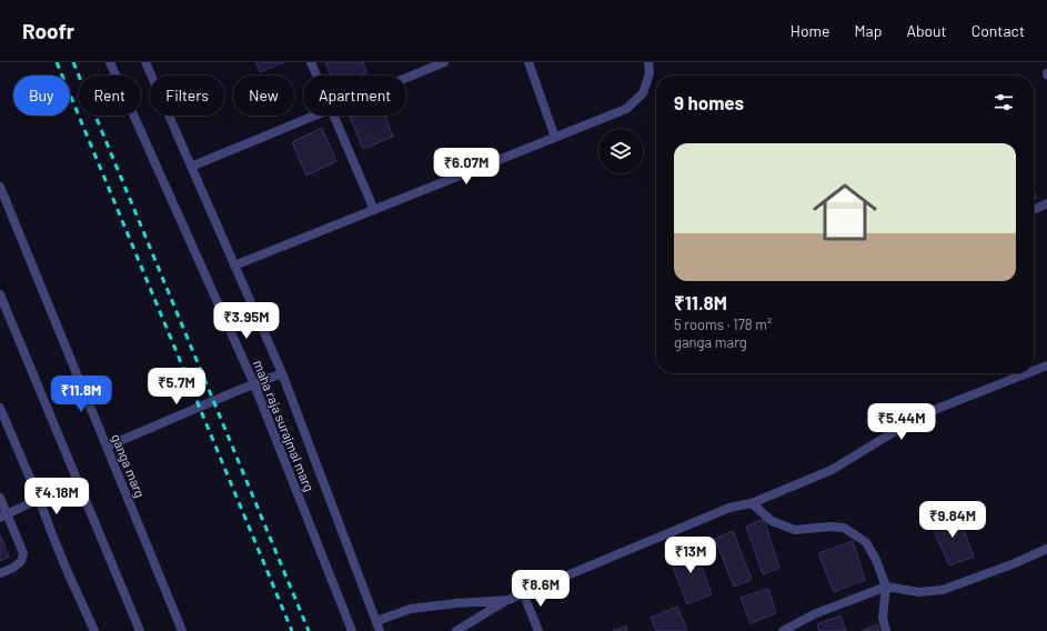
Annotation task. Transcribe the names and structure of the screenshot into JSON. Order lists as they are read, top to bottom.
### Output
{
  "streets": {
    "street": ["maha raja surajmal marg", "ganga marg"]
  },
  "page": {
    "header": "Roofr",
    "nav": [
      "Home",
      "Map",
      "About",
      "Contact"
    ],
    "chip": [
      "Buy",
      "Rent",
      "Filters",
      "New",
      "Apartment"
    ],
    "heading": "9 homes",
    "list": [
      {
        "name": "₹11.8M",
        "note": "5 rooms · 178 m² · ganga marg"
      }
    ],
    "price": [
      "₹6.07M",
      "₹3.95M",
      "₹5.7M",
      "₹11.8M",
      "₹5.44M",
      "₹4.18M",
      "₹9.84M",
      "₹13M",
      "₹8.6M"
    ]
  }
}
